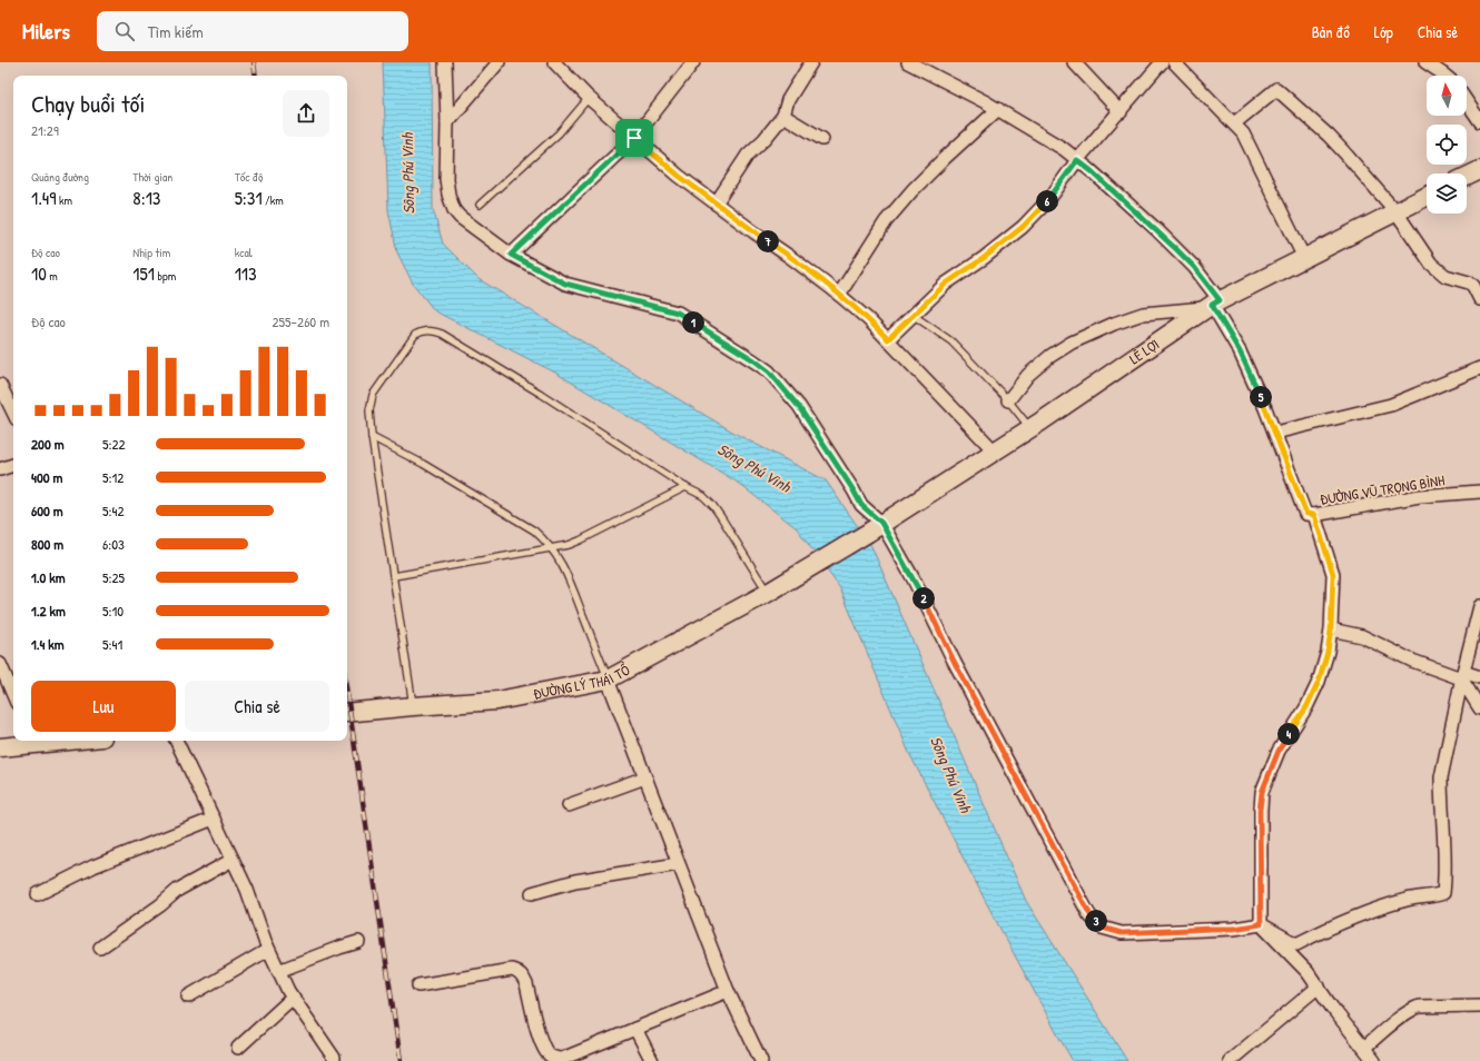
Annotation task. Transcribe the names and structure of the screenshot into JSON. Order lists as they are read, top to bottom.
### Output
{
  "streets": {
    "main road": ["LÊ LỢI", "ĐƯỜNG LÝ THÁI TỔ"],
    "street": ["ĐƯỜNG VŨ TRỌNG BÌNH"]
  },
  "crossings": [
    ["LÊ LỢI", "ĐƯỜNG VŨ TRỌNG BÌNH"],
    ["LÊ LỢI", "ĐƯỜNG LÝ THÁI TỔ"]
  ],
  "water": ["Sông Phú Vinh"],
  "north": "top",
  "page": {
    "header": "Milers",
    "search": "Tìm kiếm",
    "nav": ["Bản đồ", "Lớp", "Chia sẻ"],
    "heading": ["Chạy buổi tối", "21:29"],
    "stats": [
      ["Quãng đường", "1.49 km"],
      ["Thời gian", "8:13"],
      ["Tốc độ", "5:31 /km"],
      ["Độ cao", "10 m"],
      ["Nhịp tim", "151 bpm"],
      ["kcal", "113"]
    ],
    "pins": [
      "6",
      "7",
      "1",
      "5",
      "2",
      "4",
      "3"
    ],
    "chart": ["Độ cao", "255–260 m"],
    "list": [
      {
        "name": "200 m",
        "note": "5:22"
      },
      {
        "name": "400 m",
        "note": "5:12"
      },
      {
        "name": "600 m",
        "note": "5:42"
      },
      {
        "name": "800 m",
        "note": "6:03"
      },
      {
        "name": "1.0 km",
        "note": "5:25"
      },
      {
        "name": "1.2 km",
        "note": "5:10"
      },
      {
        "name": "1.4 km",
        "note": "5:41"
      }
    ],
    "buttons": ["Lưu", "Chia sẻ"]
  }
}
